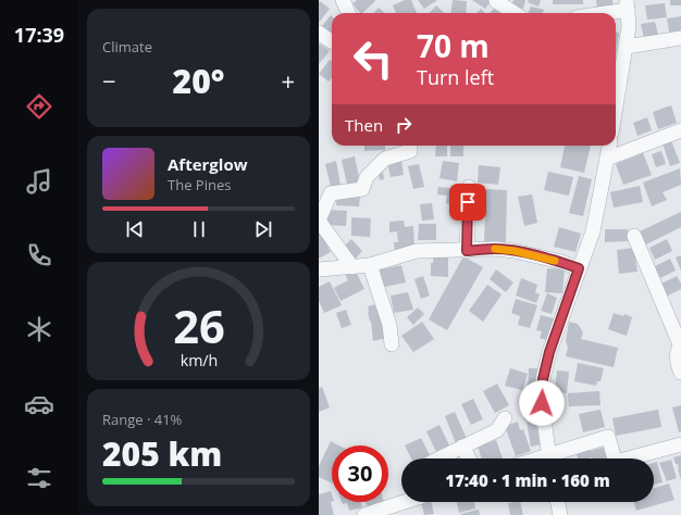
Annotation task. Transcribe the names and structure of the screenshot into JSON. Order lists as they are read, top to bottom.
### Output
{
  "page": {
    "tabs": "17:39",
    "tile": [
      "Climate",
      ["Range · 41%", "205 km"]
    ],
    "turn": ["70 m", "Turn left"],
    "heat": ["−", "20°", "+"],
    "then": "Then",
    "song": ["Afterglow", "The Pines"],
    "limit": "30",
    "trip": "17:40 · 1 min · 160 m",
    "gauge": ["26", "km/h"]
  }
}
